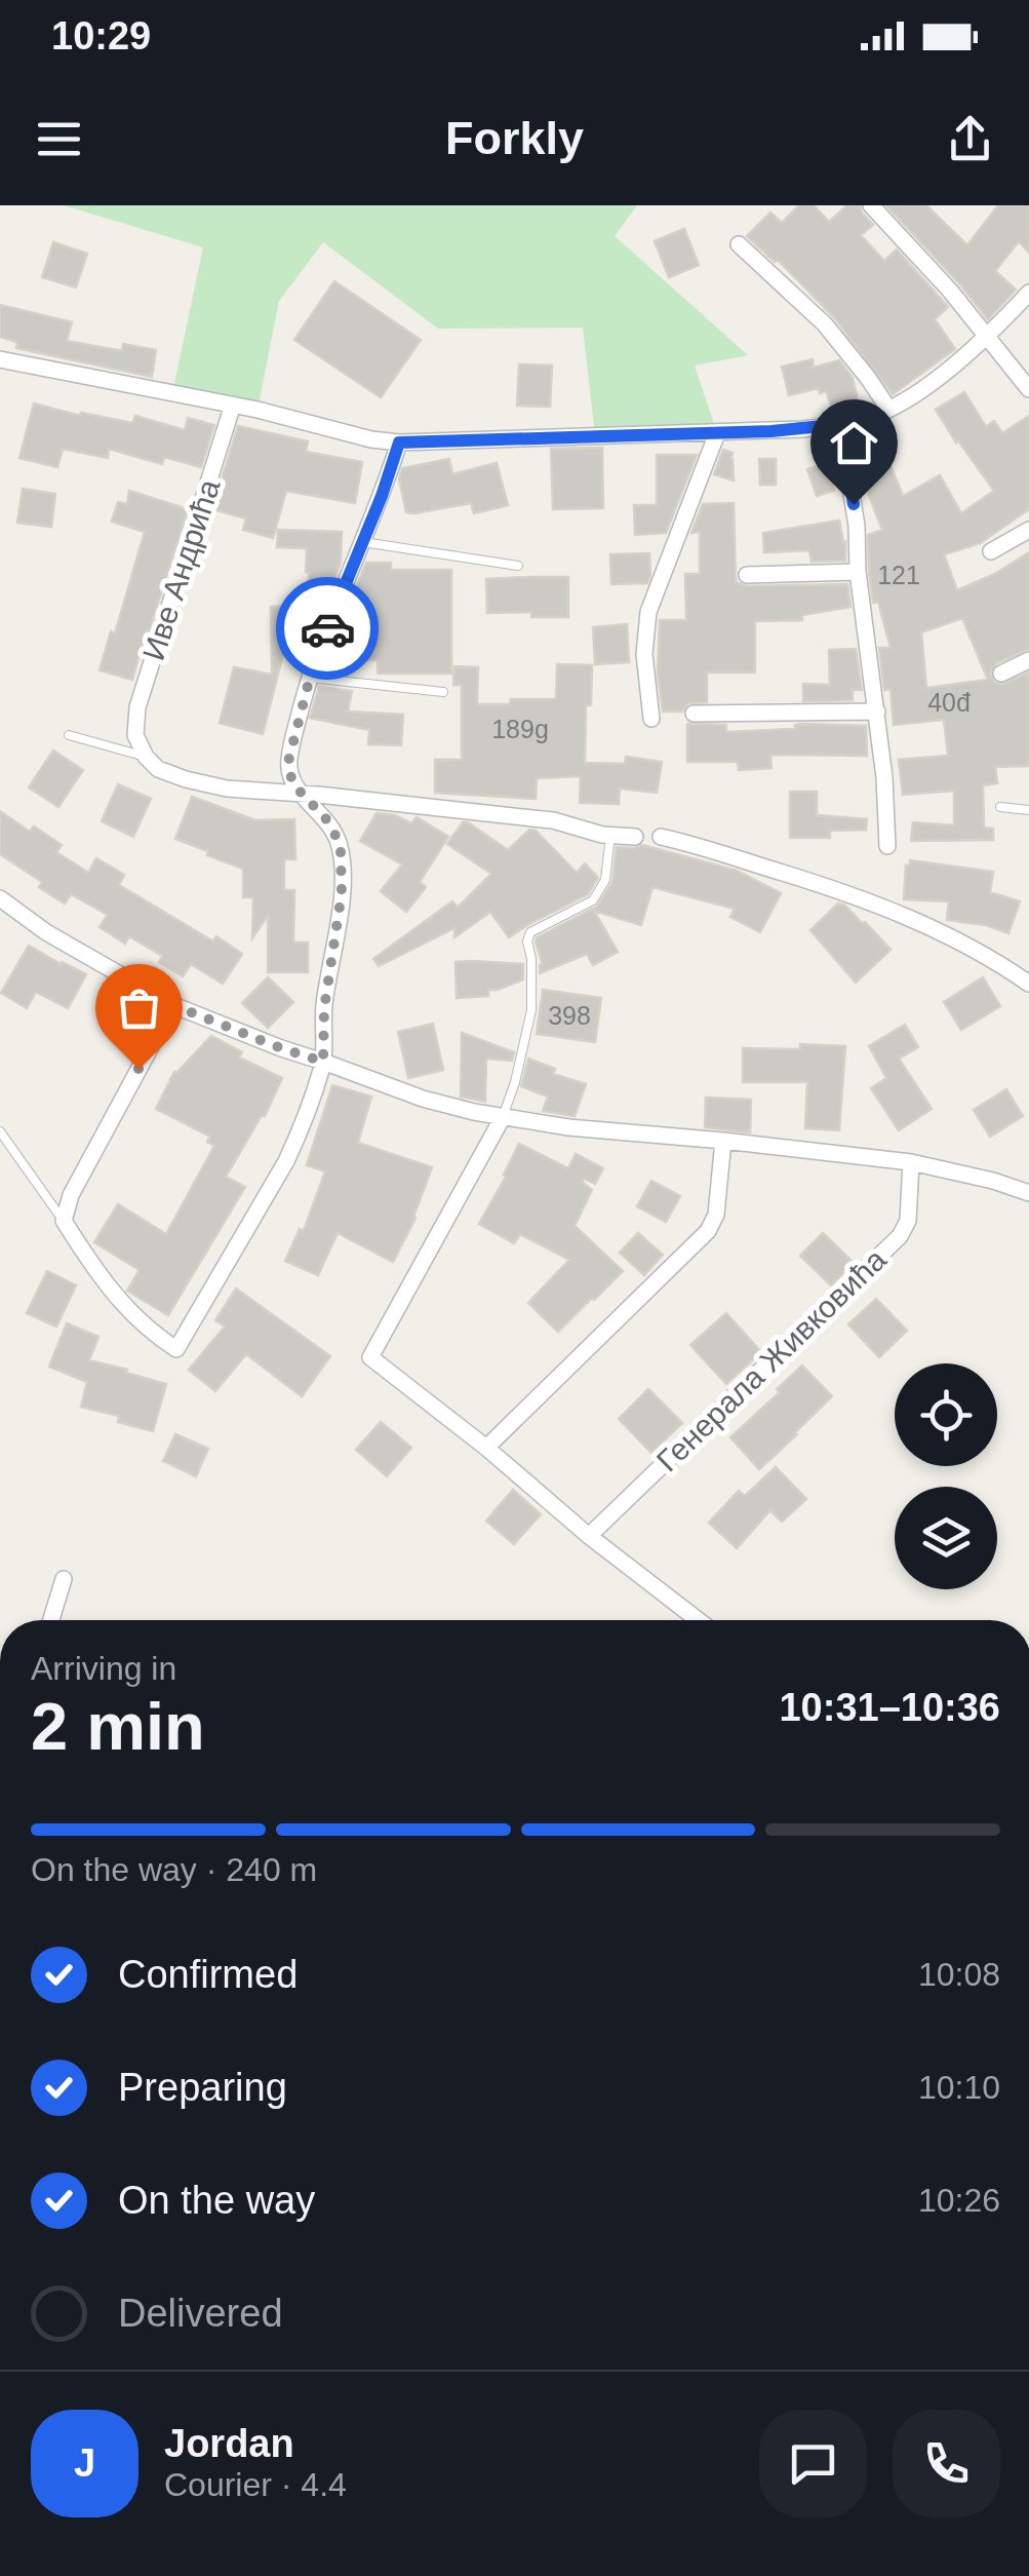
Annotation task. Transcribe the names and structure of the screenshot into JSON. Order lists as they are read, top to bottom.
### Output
{
  "streets": {
    "street": ["Иве Андрића", "Генерала Живковића"]
  },
  "house_numbers": [
    "121",
    "40đ",
    "189g",
    "398"
  ],
  "page": {
    "status": "10:29",
    "header": "Forkly",
    "heading": ["2 min", "Arriving in", "10:31–10:36"],
    "panel": ["Jordan", "Courier · 4.4"],
    "bar": "On the way · 240 m",
    "list": [
      ["Confirmed", "10:08"],
      ["Preparing", "10:10"],
      ["On the way", "10:26"],
      "Delivered"
    ],
    "round": "J"
  }
}
